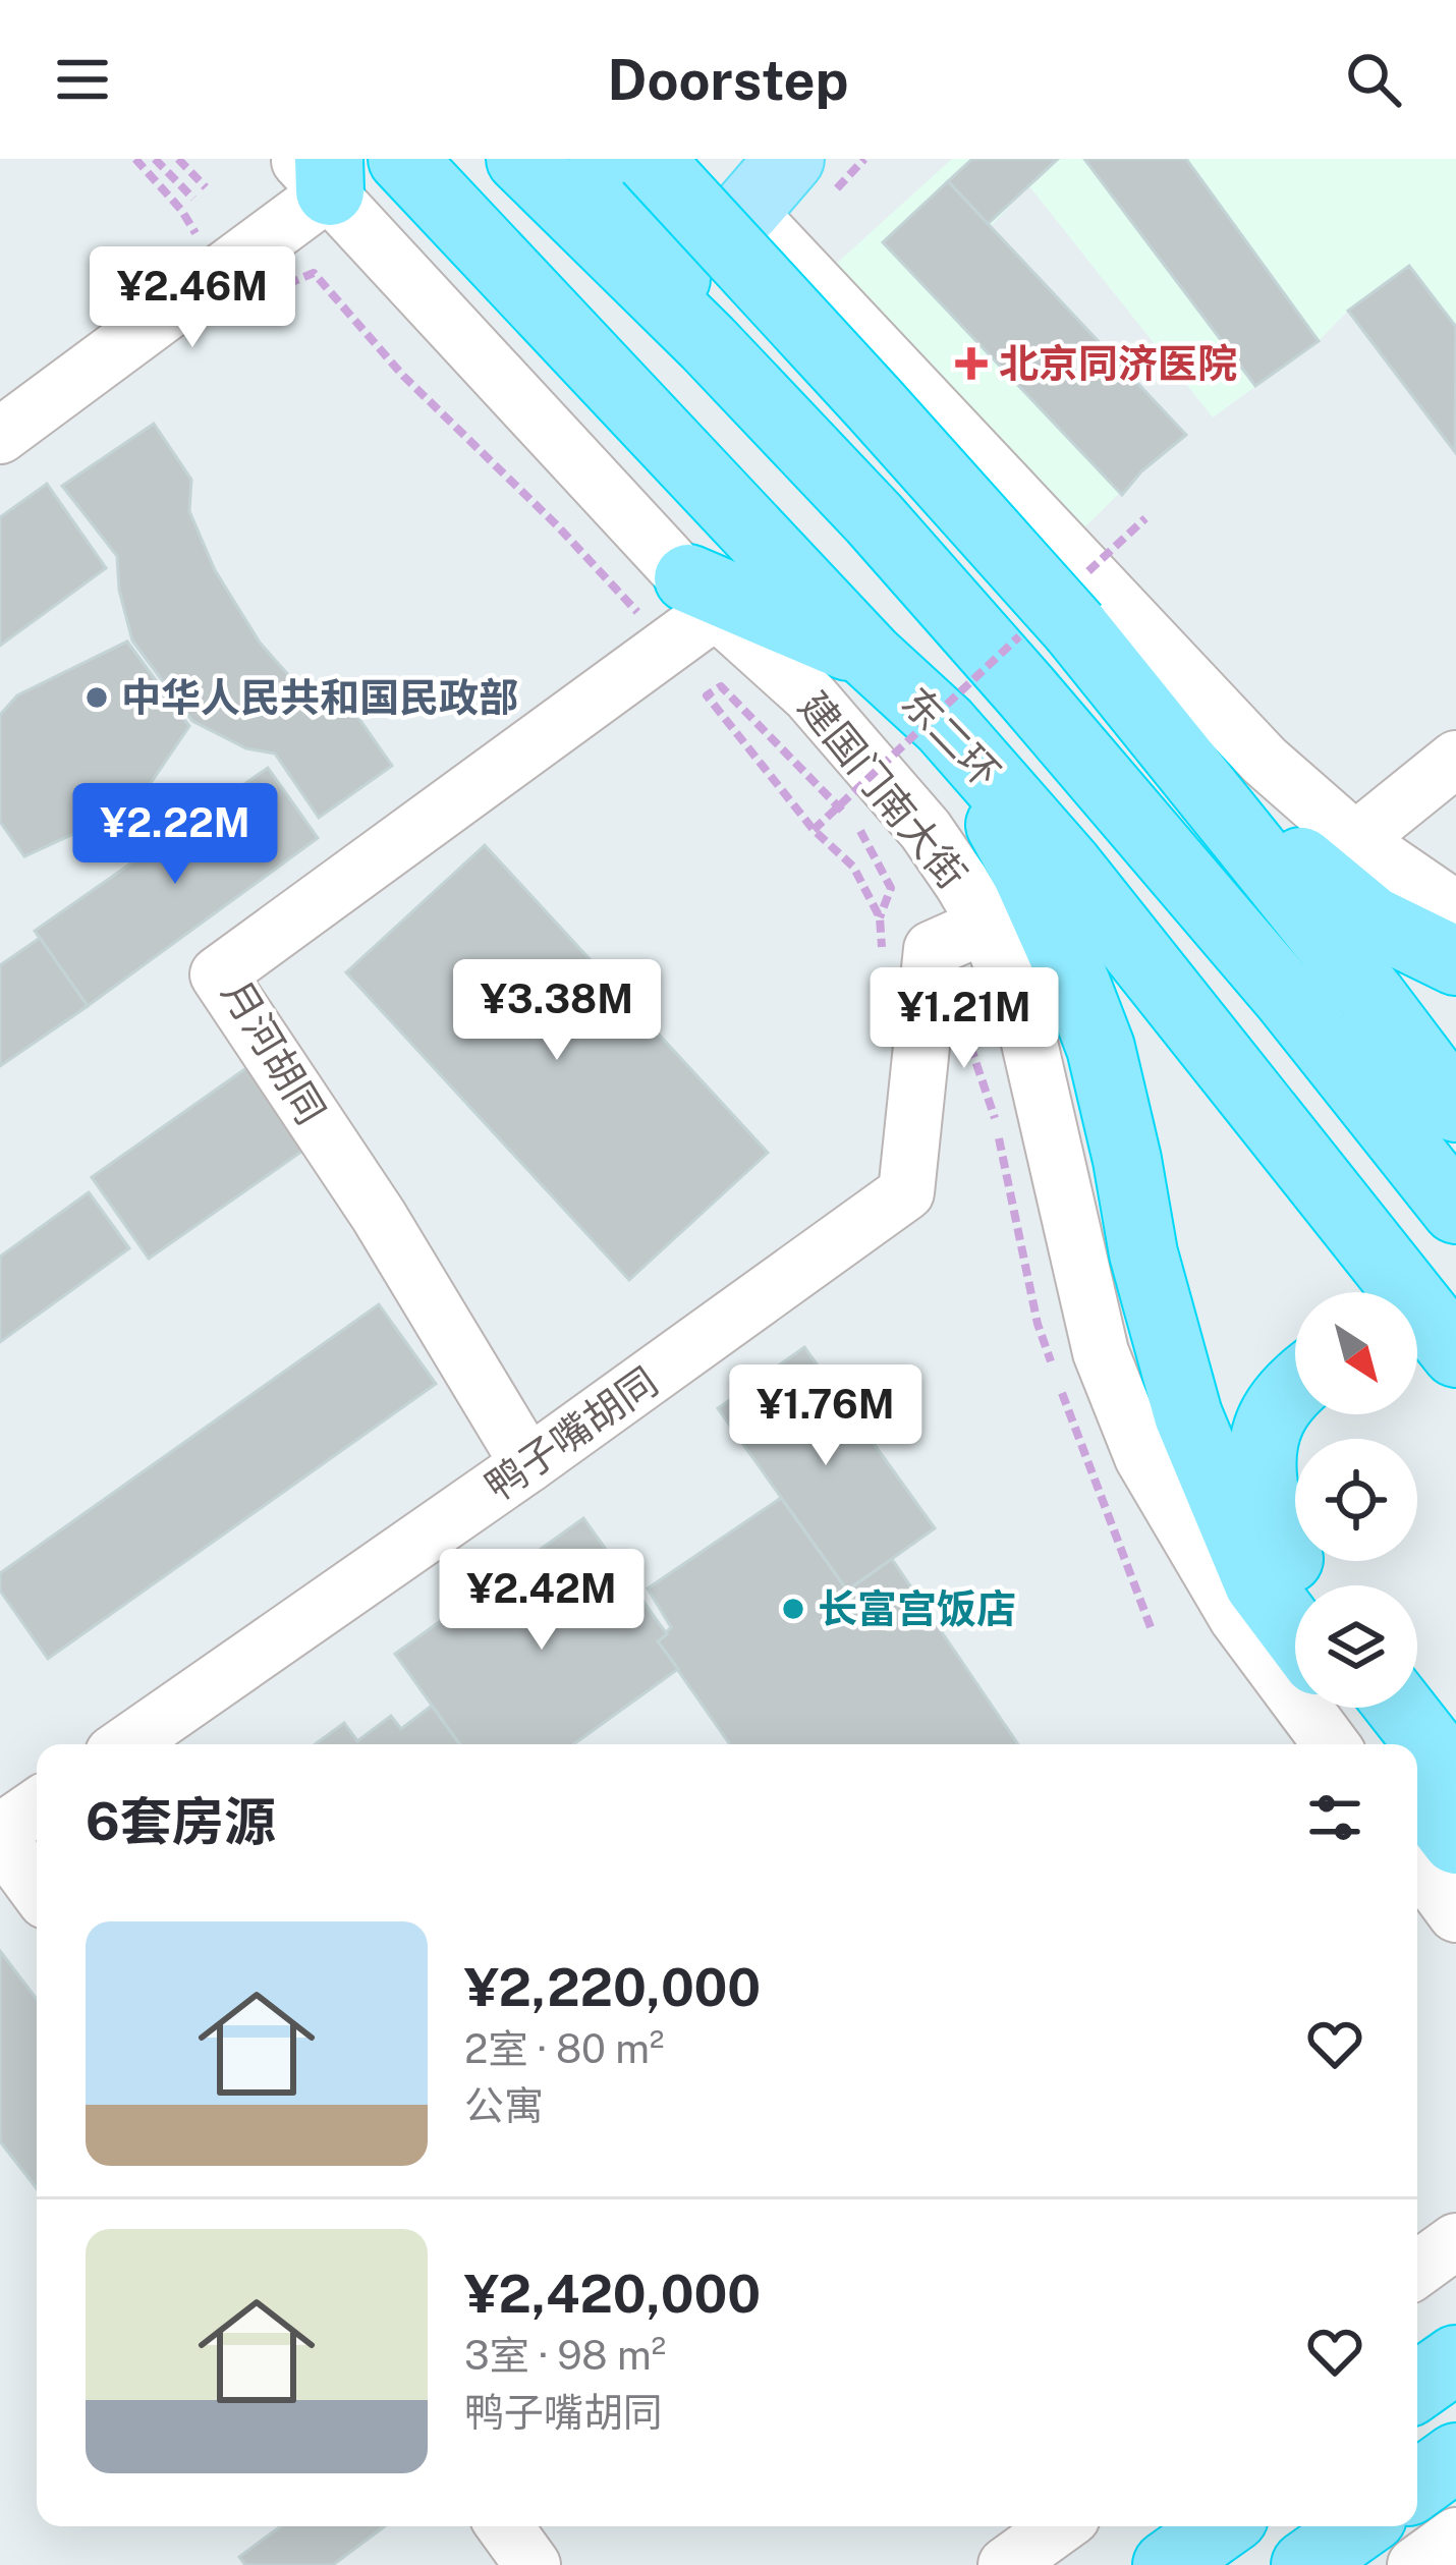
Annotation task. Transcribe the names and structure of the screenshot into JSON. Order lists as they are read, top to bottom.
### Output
{
  "streets": {
    "highway": ["东二环"],
    "street": ["建国门南大街", "月河胡同", "鸭子嘴胡同"]
  },
  "crossings": [
    ["建国门南大街", "月河胡同"],
    ["建国门南大街", "鸭子嘴胡同"],
    ["月河胡同", "鸭子嘴胡同"]
  ],
  "places": {
    "health": ["北京同济医院"],
    "other": ["中华人民共和国民政部", "长富宫饭店"]
  },
  "north": "bottom right",
  "page": {
    "header": "Doorstep",
    "price": [
      "¥2.46M",
      "¥2.22M",
      "¥3.38M",
      "¥1.21M",
      "¥1.76M",
      "¥2.42M"
    ],
    "heading": "6套房源",
    "list": [
      {
        "name": "¥2,220,000",
        "note": "2室 · 80 m² · 公寓"
      },
      {
        "name": "¥2,420,000",
        "note": "3室 · 98 m² · 鸭子嘴胡同"
      }
    ]
  }
}
